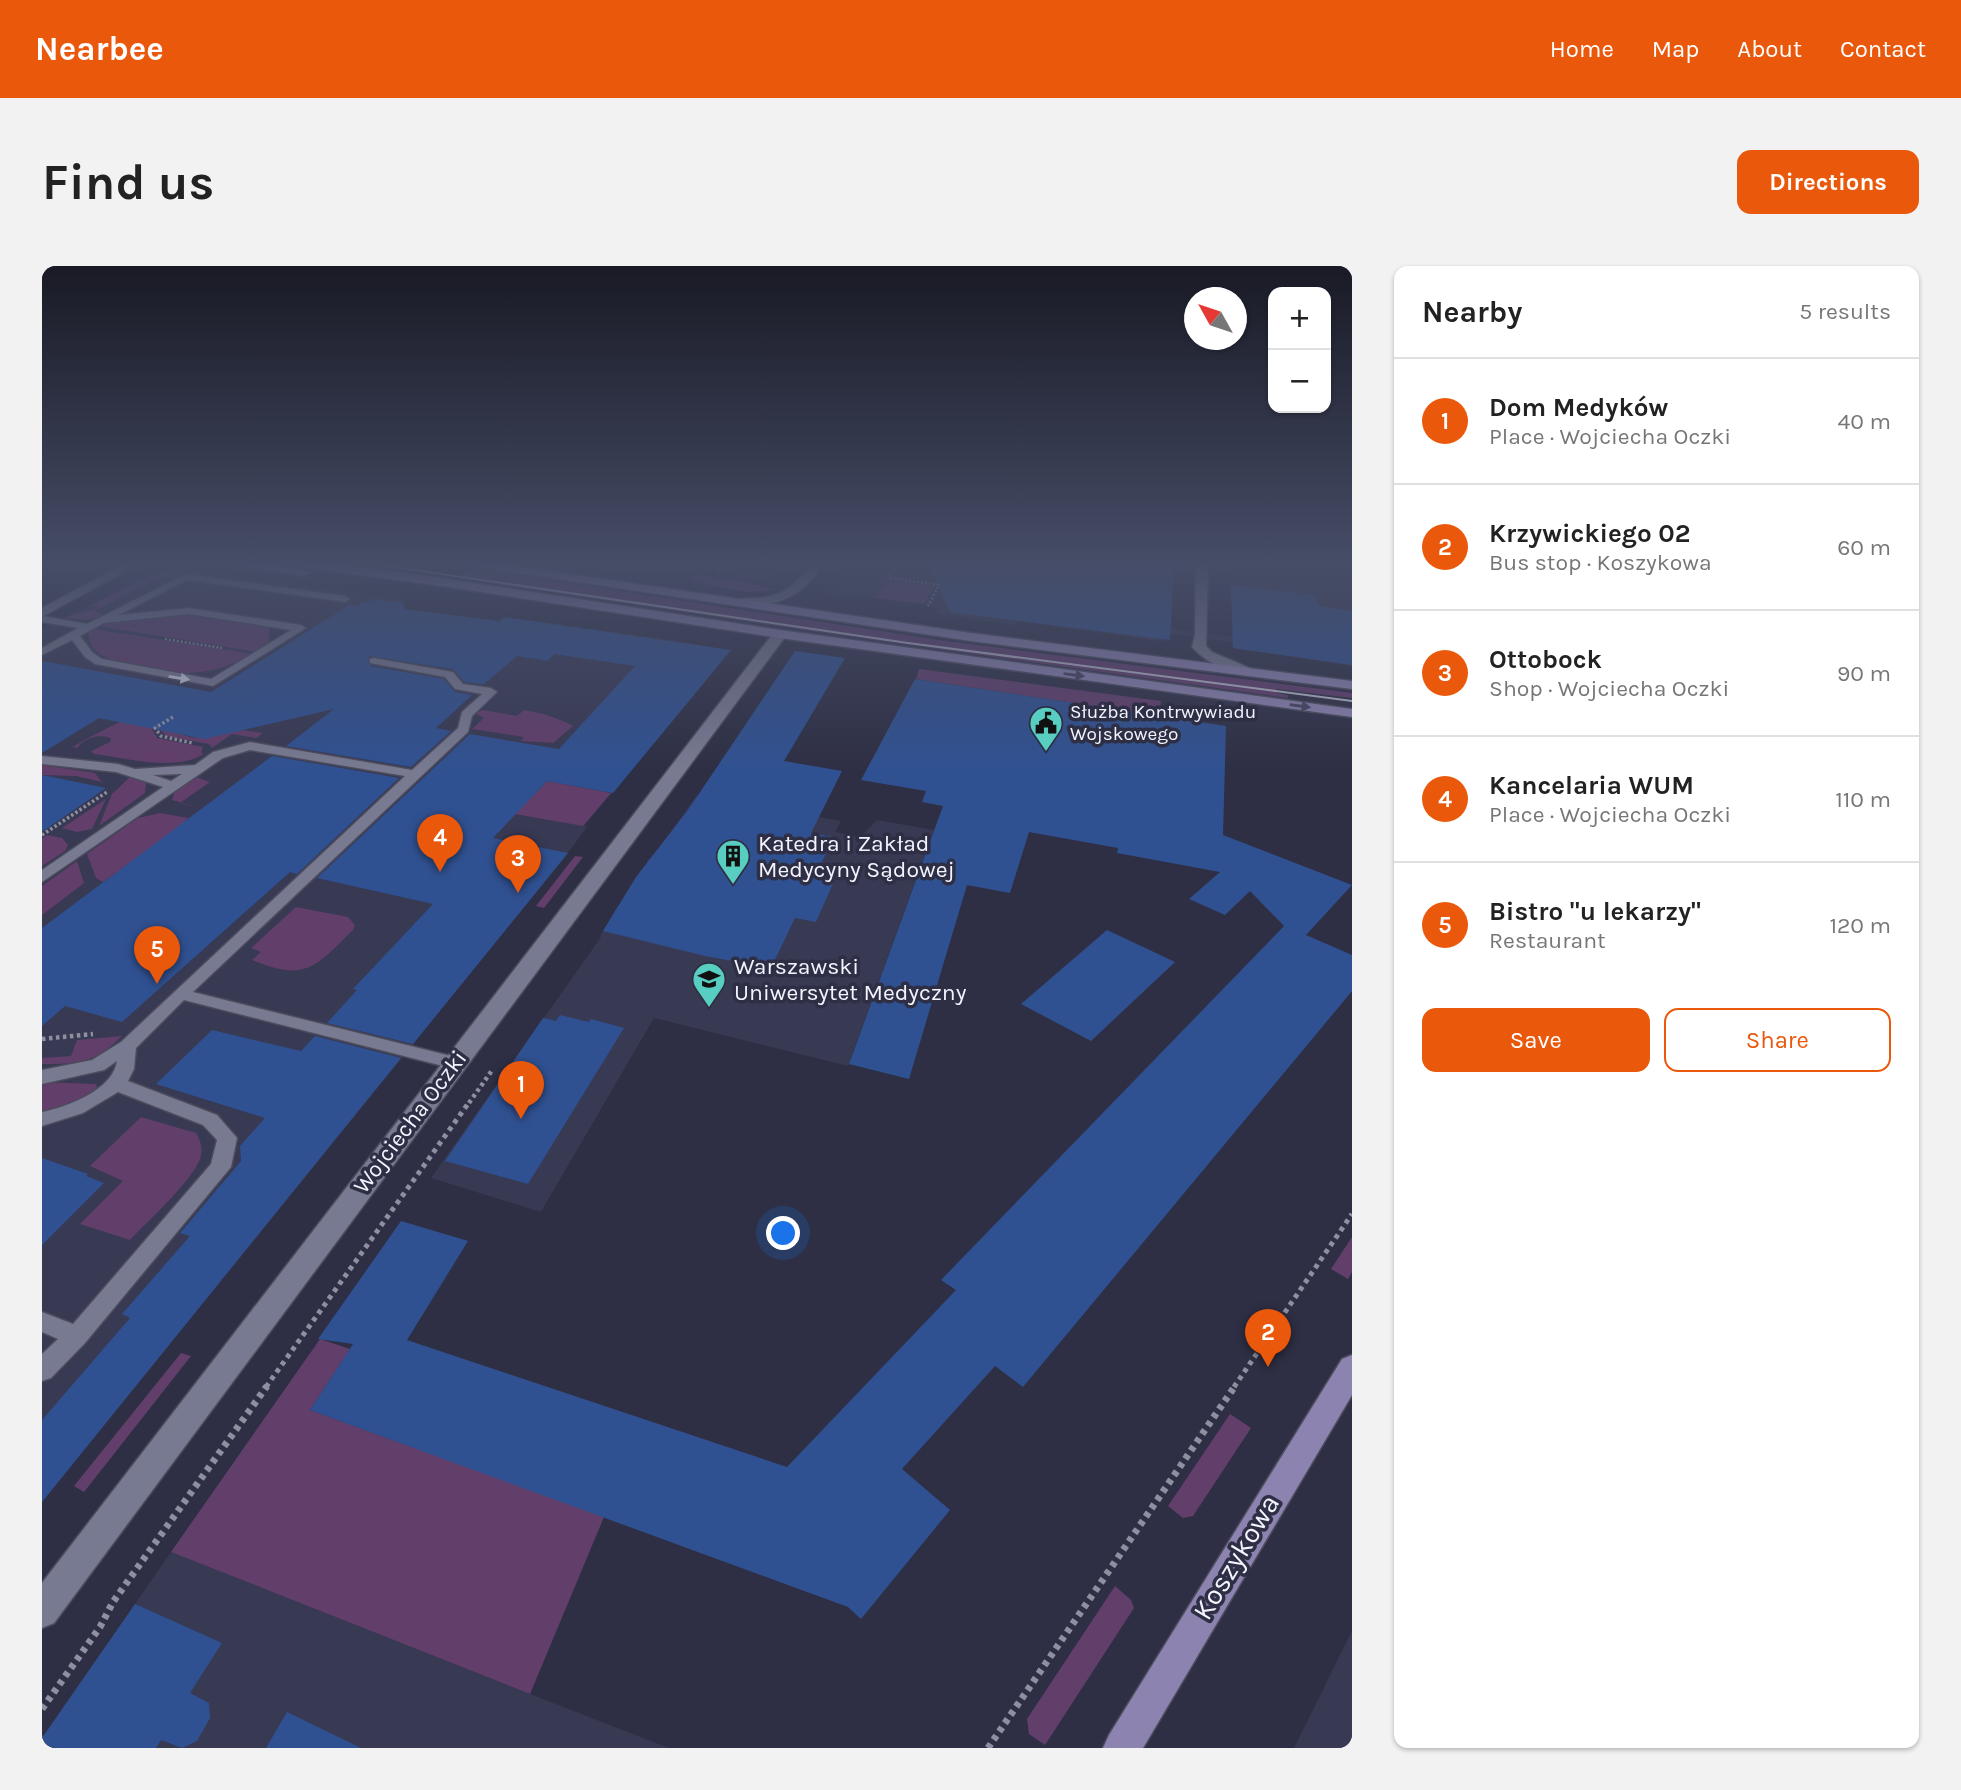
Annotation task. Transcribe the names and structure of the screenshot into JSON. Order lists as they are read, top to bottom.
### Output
{
  "streets": {
    "main road": ["Koszykowa"],
    "street": ["Wojciecha Oczki"]
  },
  "places": {
    "public building": ["Służba Kontrwywiadu Wojskowego"],
    "building": ["Katedra i Zakład Medycyny Sądowej"],
    "school or university": ["Warszawski Uniwersytet Medyczny"]
  },
  "north": "top left",
  "page": {
    "header": "Nearbee",
    "nav": [
      "Home",
      "Map",
      "About",
      "Contact"
    ],
    "buttons": [
      "Directions",
      ["Save", "Share"]
    ],
    "title": "Find us",
    "heading": ["Nearby", "5 results"],
    "map_buttons": ["+", "−"],
    "list": [
      {
        "mark": "1",
        "name": "Dom Medyków",
        "note": "Place · Wojciecha Oczki",
        "value": "40 m"
      },
      {
        "mark": "2",
        "name": "Krzywickiego 02",
        "note": "Bus stop · Koszykowa",
        "value": "60 m"
      },
      {
        "mark": "3",
        "name": "Ottobock",
        "note": "Shop · Wojciecha Oczki",
        "value": "90 m"
      },
      {
        "mark": "4",
        "name": "Kancelaria WUM",
        "note": "Place · Wojciecha Oczki",
        "value": "110 m"
      },
      {
        "mark": "5",
        "name": "Bistro \"u lekarzy\"",
        "note": "Restaurant",
        "value": "120 m"
      }
    ],
    "pins": [
      "4",
      "3",
      "5",
      "1",
      "2"
    ]
  }
}
